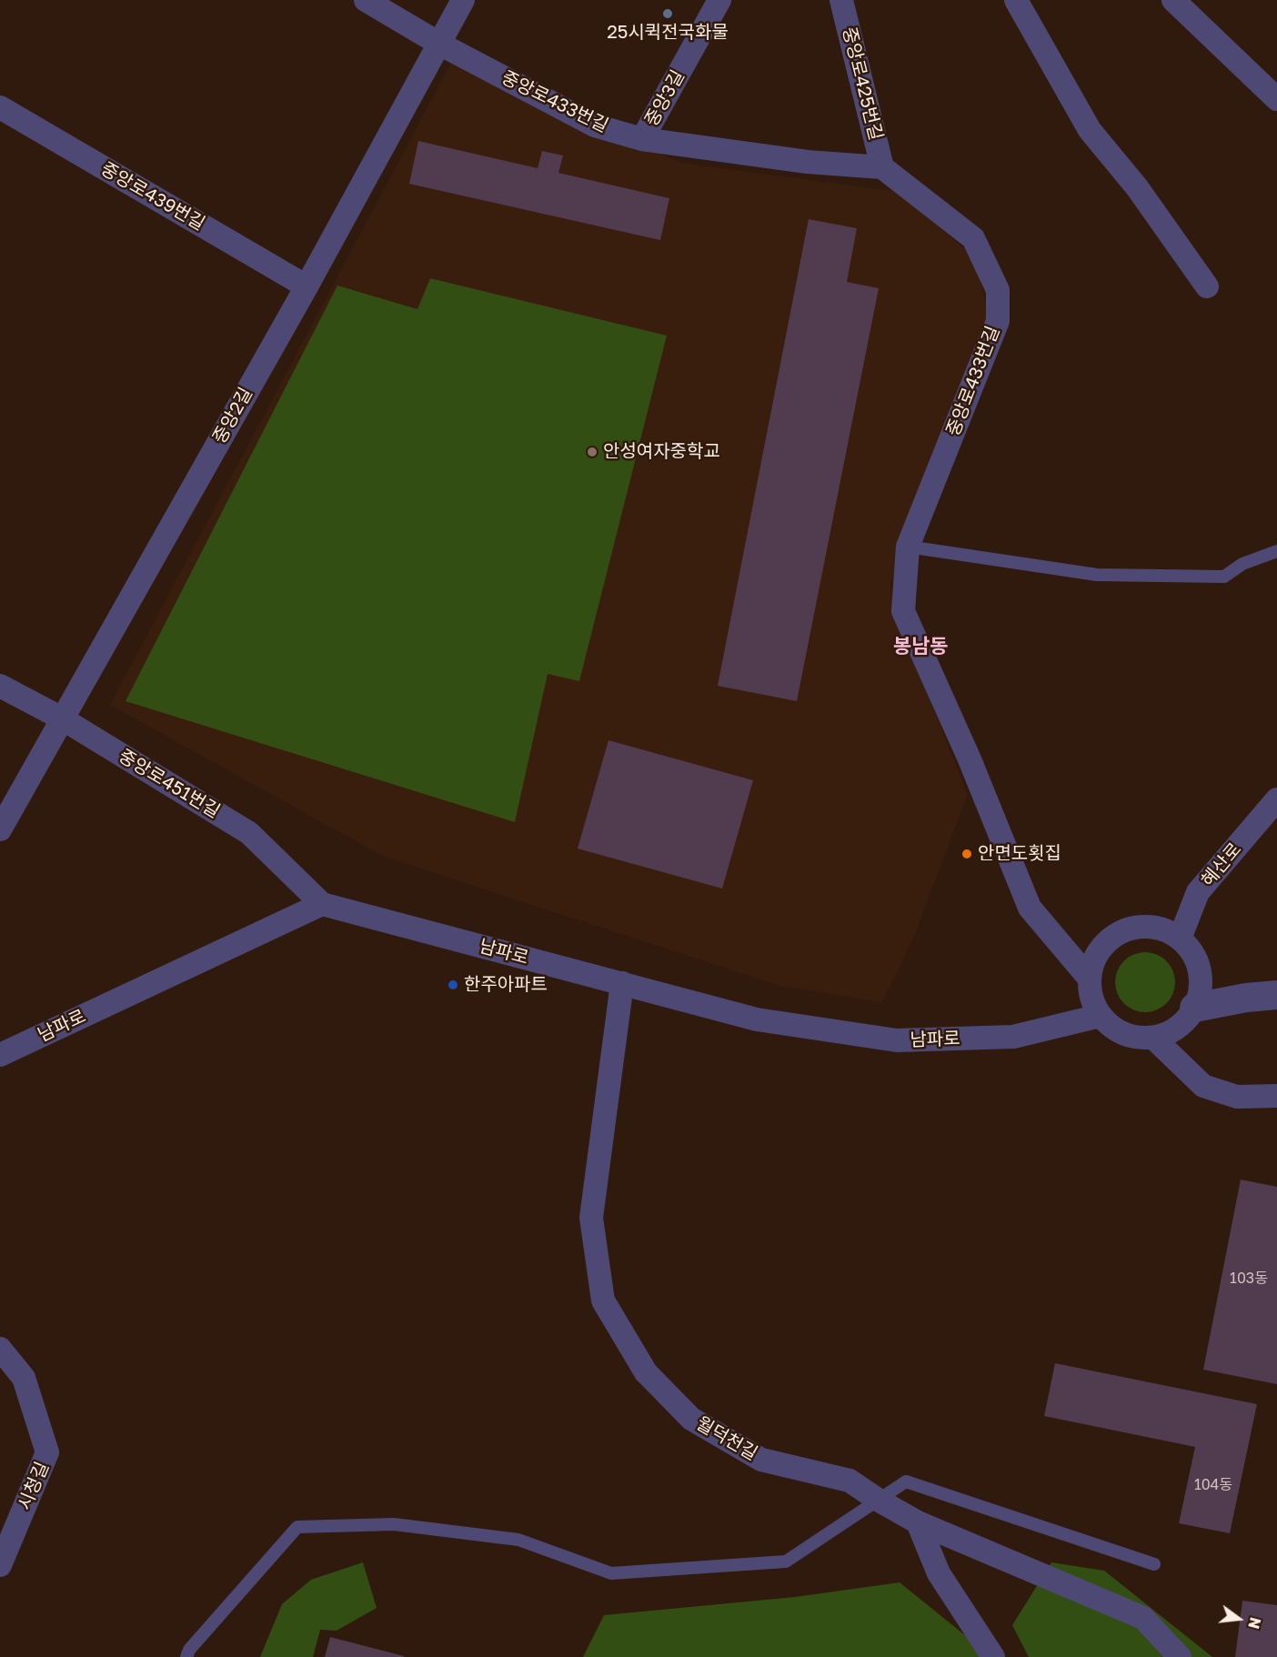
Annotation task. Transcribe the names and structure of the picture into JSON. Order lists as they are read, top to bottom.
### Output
{
  "streets": {
    "street": [
      "중앙로425번길",
      "중앙3길",
      "중앙로433번길",
      "중앙로439번길",
      "중앙2길",
      "중앙로451번길",
      "혜산로",
      "남파로",
      "월덕천길",
      "시청길"
    ]
  },
  "crossings": [
    ["중앙로425번길", "중앙로433번길"],
    ["중앙3길", "중앙로433번길"],
    ["중앙로433번길", "중앙2길"],
    ["중앙로433번길", "혜산로"],
    ["중앙로433번길", "남파로"],
    ["중앙로439번길", "중앙2길"],
    ["중앙2길", "중앙로451번길"],
    ["중앙로451번길", "남파로"],
    ["혜산로", "남파로"],
    ["남파로", "월덕천길"]
  ],
  "districts": ["봉남동"],
  "places": [
    "25시퀵전국화물",
    "안성여자중학교",
    "안면도횟집",
    "한주아파트"
  ],
  "house_numbers": ["103동", "104동"],
  "north": "right"
}
